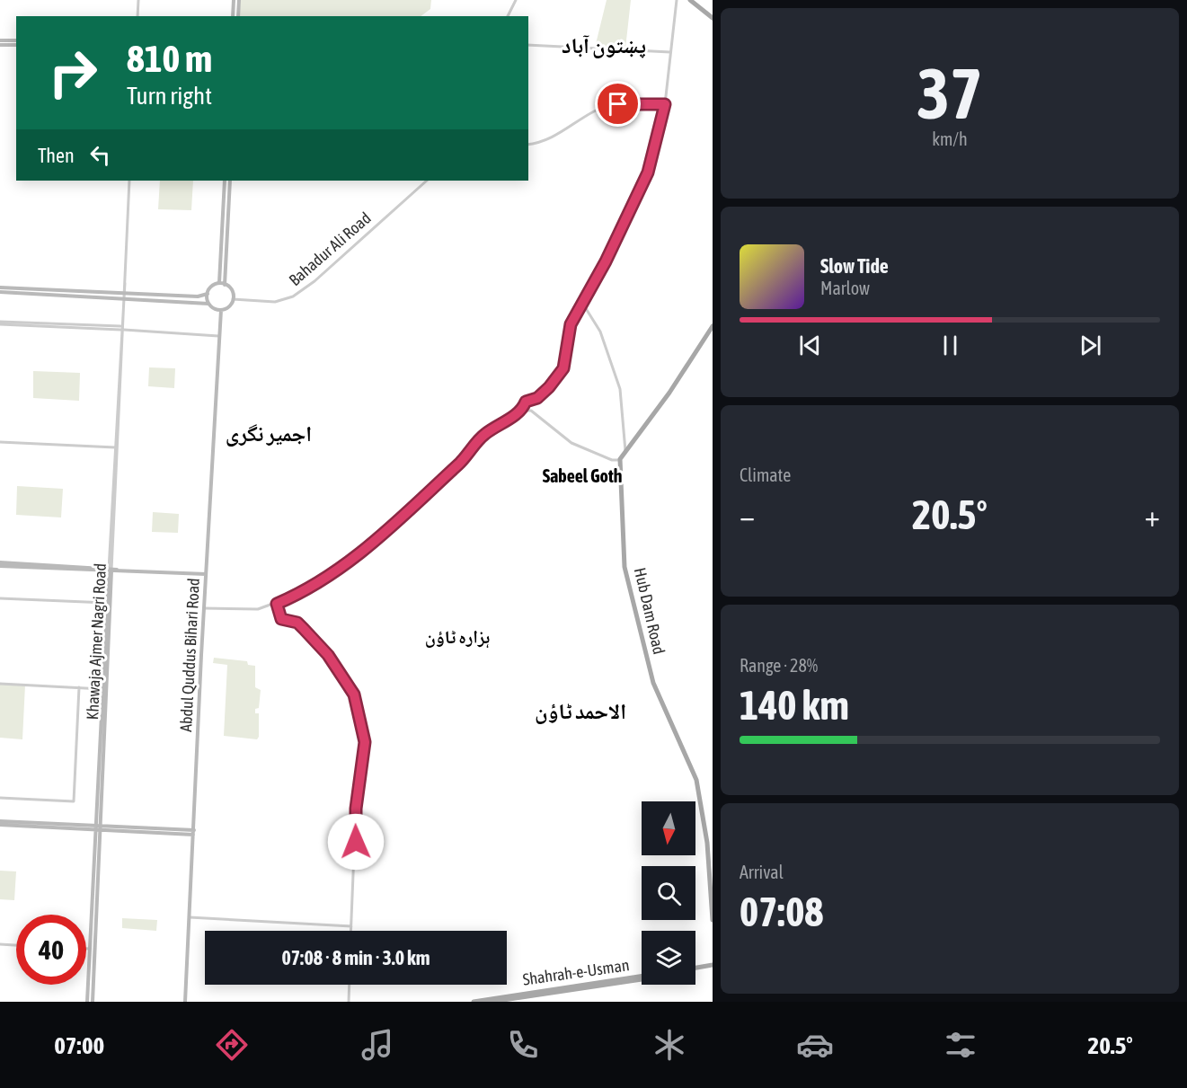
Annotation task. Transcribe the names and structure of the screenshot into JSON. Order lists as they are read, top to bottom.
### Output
{
  "streets": {
    "main road": [
      "Hub Dam Road",
      "Khawaja Ajmer Nagri Road",
      "Abdul Quddus Bihari Road",
      "Shahrah-e-Usman"
    ],
    "street": ["Bahadur Ali Road"]
  },
  "crossings": [
    ["Bahadur Ali Road", "Abdul Quddus Bihari Road"]
  ],
  "districts": [
    "پښتون آباد",
    "اجمیر نگری",
    "Sabeel Goth",
    "ہزارہ ٹاؤن",
    "الاحمد ٹاؤن"
  ],
  "north": "bottom",
  "page": {
    "tile": [
      ["37", "km/h"],
      "Climate",
      ["Range · 28%", "140 km"],
      ["Arrival", "07:08"]
    ],
    "turn": ["810 m", "Turn right"],
    "then": "Then",
    "song": ["Slow Tide", "Marlow"],
    "heat": ["−", "20.5°", "+"],
    "limit": "40",
    "trip": "07:08 · 8 min · 3.0 km",
    "tabs": ["07:00", "20.5°"]
  }
}
